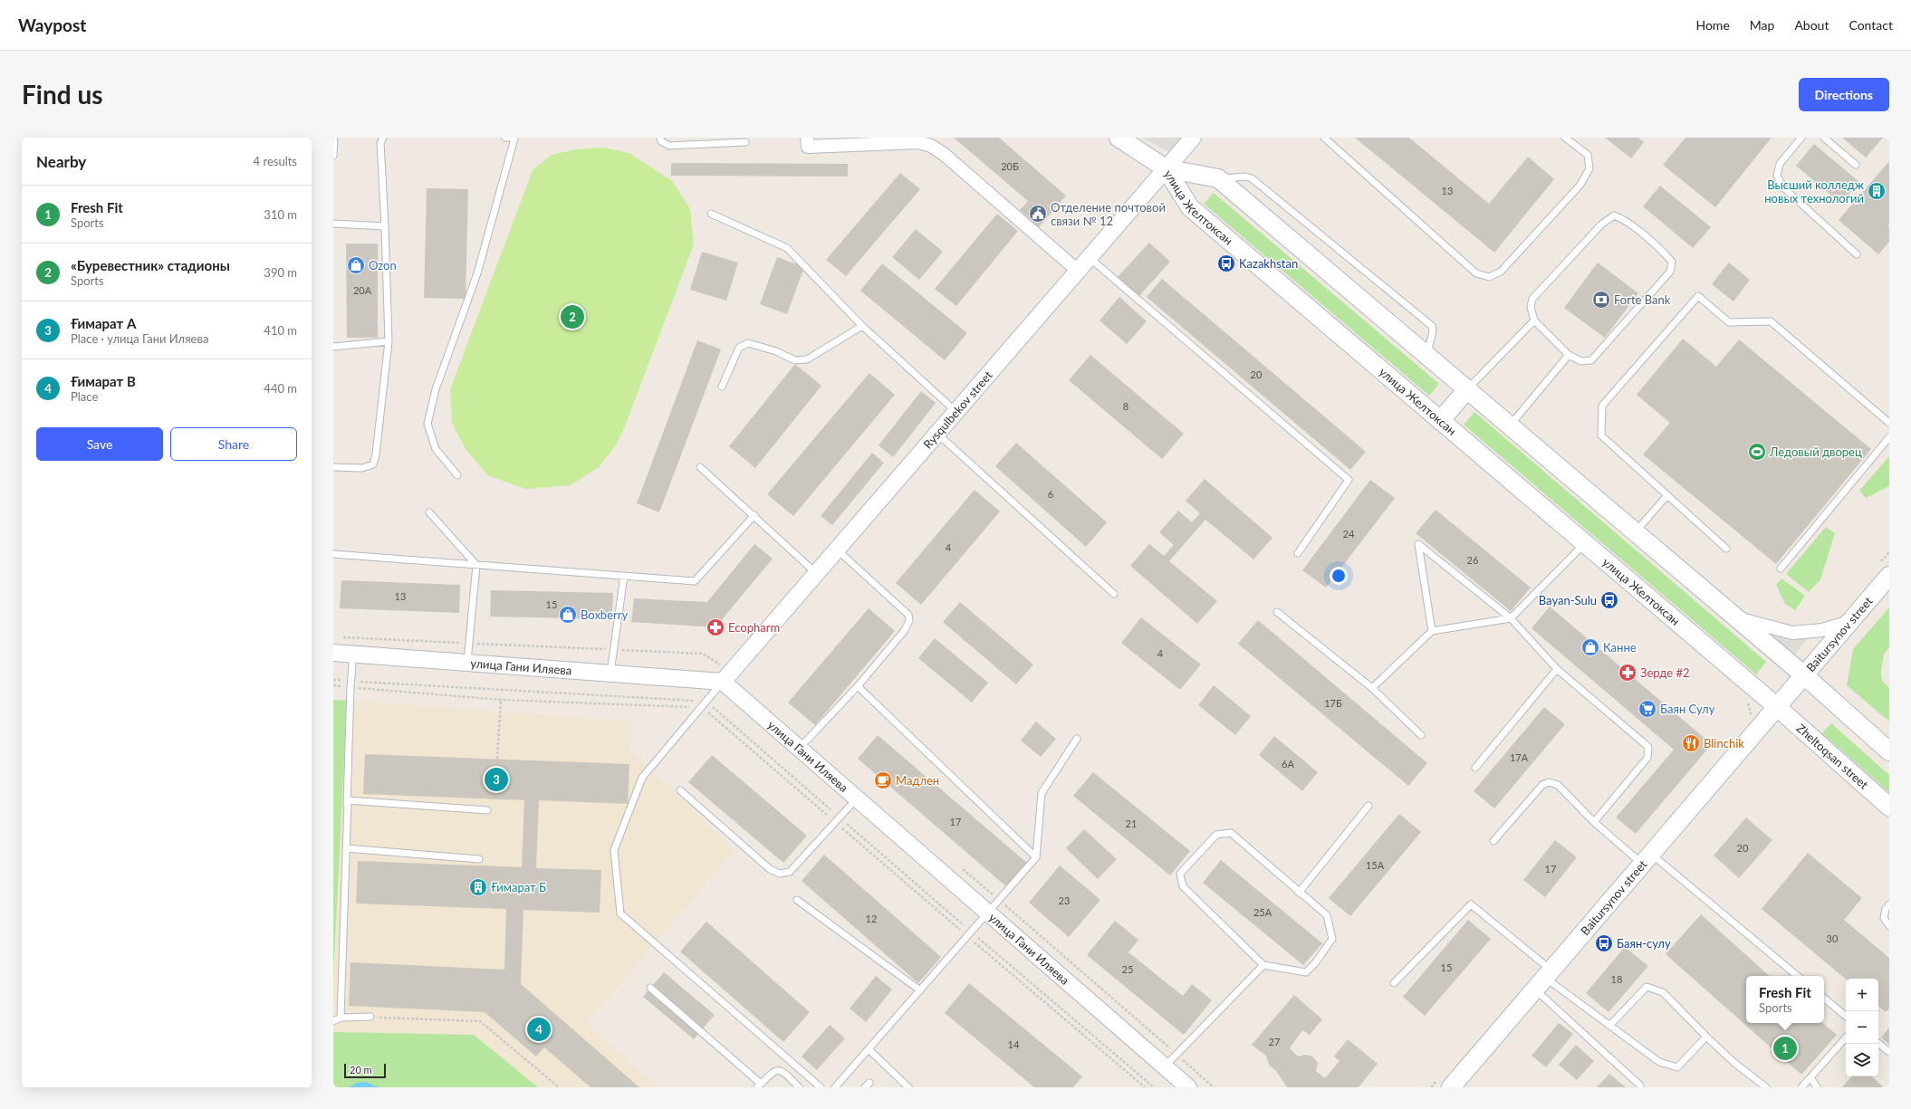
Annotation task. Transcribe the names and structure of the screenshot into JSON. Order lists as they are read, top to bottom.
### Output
{
  "streets": {
    "main road": ["улица Желтоксан", "Baitursynov street", "Zheltoqsan street"],
    "street": ["Rysqulbekov street", "улица Гани Иляева"]
  },
  "crossings": [
    ["улица Желтоксан", "Rysqulbekov street"],
    ["улица Желтоксан", "Baitursynov street"],
    ["улица Желтоксан", "Zheltoqsan street"],
    ["Rysqulbekov street", "улица Гани Иляева"],
    ["Baitursynov street", "Zheltoqsan street"]
  ],
  "places": {
    "building": ["Высший колледж новых технологий", "Ғимарат Б"],
    "public building": ["Отделение почтовой связи № 12"],
    "bus stop": ["Kazakhstan", "Bayan-Sulu", "Баян-сулу"],
    "shop": ["Ozon", "Boxberry", "Канне"],
    "bank": ["Forte Bank"],
    "sports": ["Ледовый дворец"],
    "pharmacy": ["Ecopharm", "Зерде #2"],
    "supermarket": ["Баян Сулу"],
    "restaurant": ["Blinchik"],
    "cafe": ["Мадлен"]
  },
  "house_numbers": [
    "20Б",
    "13",
    "20А",
    "20",
    "8",
    "6",
    "24",
    "4",
    "26",
    "13",
    "15",
    "4",
    "17Б",
    "17А",
    "6А",
    "17",
    "21",
    "20",
    "15А",
    "17",
    "23",
    "25А",
    "12",
    "30",
    "15",
    "25",
    "18",
    "27",
    "14"
  ],
  "scale_bar": "20 m",
  "page": {
    "header": "Waypost",
    "nav": [
      "Home",
      "Map",
      "About",
      "Contact"
    ],
    "buttons": [
      "Directions",
      ["Save", "Share"]
    ],
    "title": "Find us",
    "heading": ["Nearby", "4 results"],
    "list": [
      {
        "mark": "1",
        "name": "Fresh Fit",
        "note": "Sports",
        "value": "310 m"
      },
      {
        "mark": "2",
        "name": "«Буревестник» стадионы",
        "note": "Sports",
        "value": "390 m"
      },
      {
        "mark": "3",
        "name": "Ғимарат А",
        "note": "Place · улица Гани Иляева",
        "value": "410 m"
      },
      {
        "mark": "4",
        "name": "Ғимарат В",
        "note": "Place",
        "value": "440 m"
      }
    ],
    "pins": [
      "2",
      "3",
      "4",
      "1"
    ],
    "popup": ["Fresh Fit", "Sports"],
    "map_buttons": ["+", "−"],
    "scale": "20 m"
  }
}
